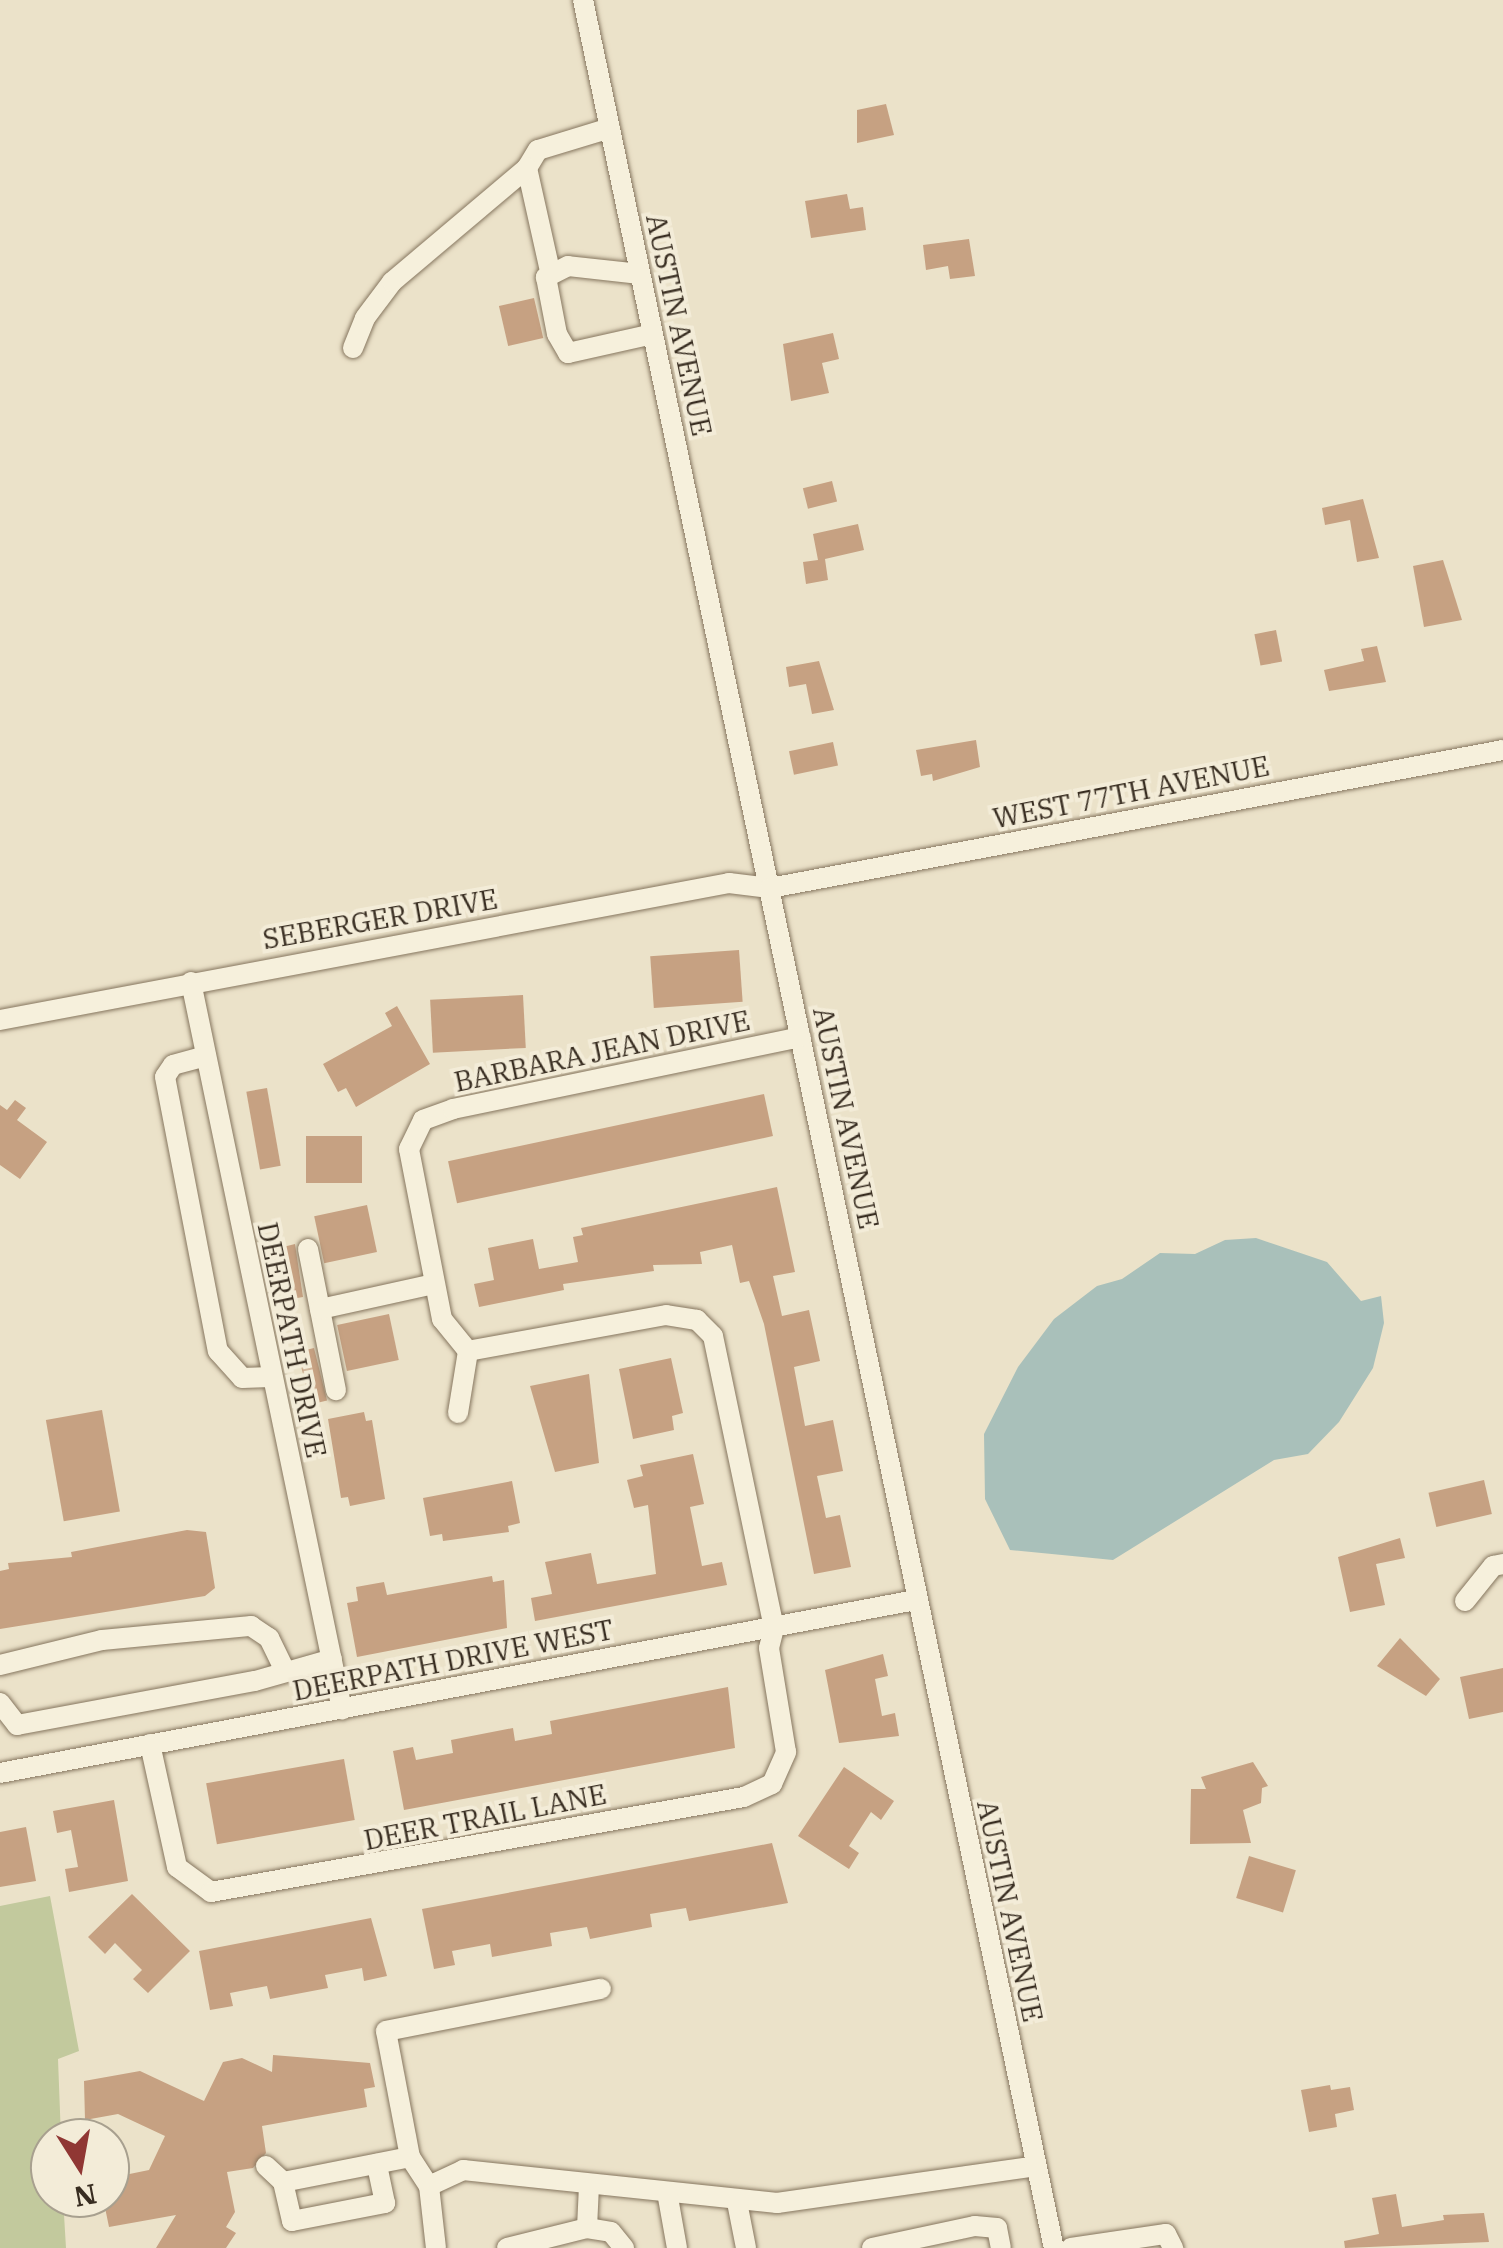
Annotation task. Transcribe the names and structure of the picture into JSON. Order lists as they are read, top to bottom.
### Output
{
  "streets": {
    "street": [
      "AUSTIN AVENUE",
      "WEST 77TH AVENUE",
      "SEBERGER DRIVE",
      "BARBARA JEAN DRIVE",
      "DEERPATH DRIVE",
      "DEERPATH DRIVE WEST",
      "DEER TRAIL LANE"
    ]
  },
  "crossings": [
    ["AUSTIN AVENUE", "WEST 77TH AVENUE"],
    ["AUSTIN AVENUE", "SEBERGER DRIVE"],
    ["AUSTIN AVENUE", "BARBARA JEAN DRIVE"],
    ["AUSTIN AVENUE", "DEERPATH DRIVE WEST"],
    ["WEST 77TH AVENUE", "SEBERGER DRIVE"],
    ["SEBERGER DRIVE", "DEERPATH DRIVE"],
    ["DEERPATH DRIVE", "DEERPATH DRIVE WEST"],
    ["DEERPATH DRIVE WEST", "DEER TRAIL LANE"]
  ],
  "north": "bottom"
}
